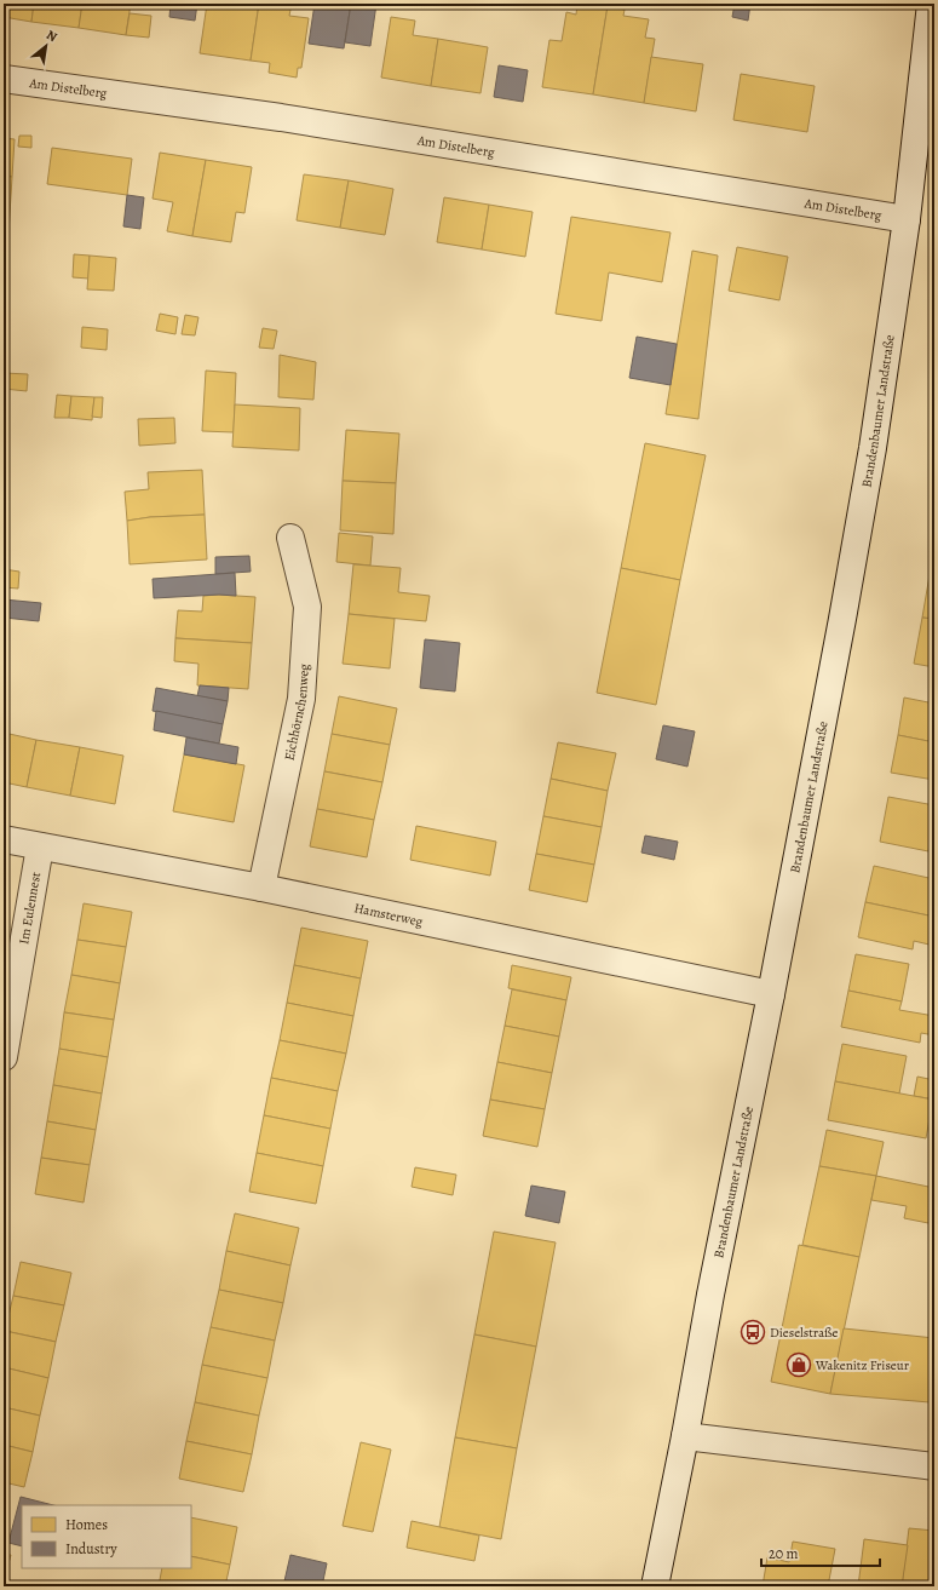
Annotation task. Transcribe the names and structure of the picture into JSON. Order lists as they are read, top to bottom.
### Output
{
  "streets": {
    "street": [
      "Am Distelberg",
      "Brandenbaumer Landstraße",
      "Eichhörnchenweg",
      "Im Eulennest",
      "Hamsterweg"
    ]
  },
  "crossings": [
    ["Am Distelberg", "Brandenbaumer Landstraße"],
    ["Brandenbaumer Landstraße", "Hamsterweg"],
    ["Eichhörnchenweg", "Hamsterweg"],
    ["Im Eulennest", "Hamsterweg"]
  ],
  "places": {
    "bus stop": ["Dieselstraße"],
    "shop": ["Wakenitz Friseur"]
  },
  "legend": ["Homes", "Industry"],
  "scale_bar": "20 m",
  "north": "top right"
}
